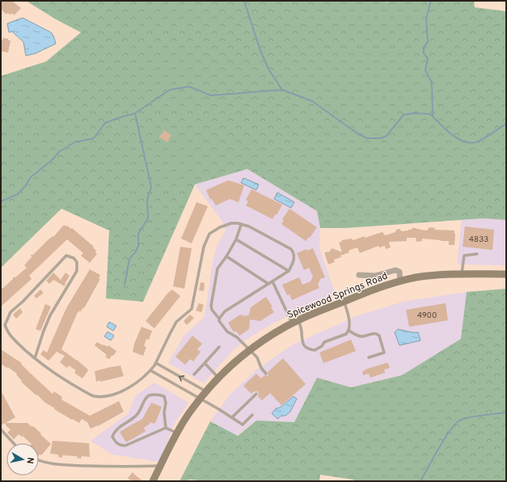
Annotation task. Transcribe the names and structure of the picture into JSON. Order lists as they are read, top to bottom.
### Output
{
  "streets": {
    "main road": ["Spicewood Springs Road"]
  },
  "house_numbers": ["4833", "4900"],
  "north": "right"
}
